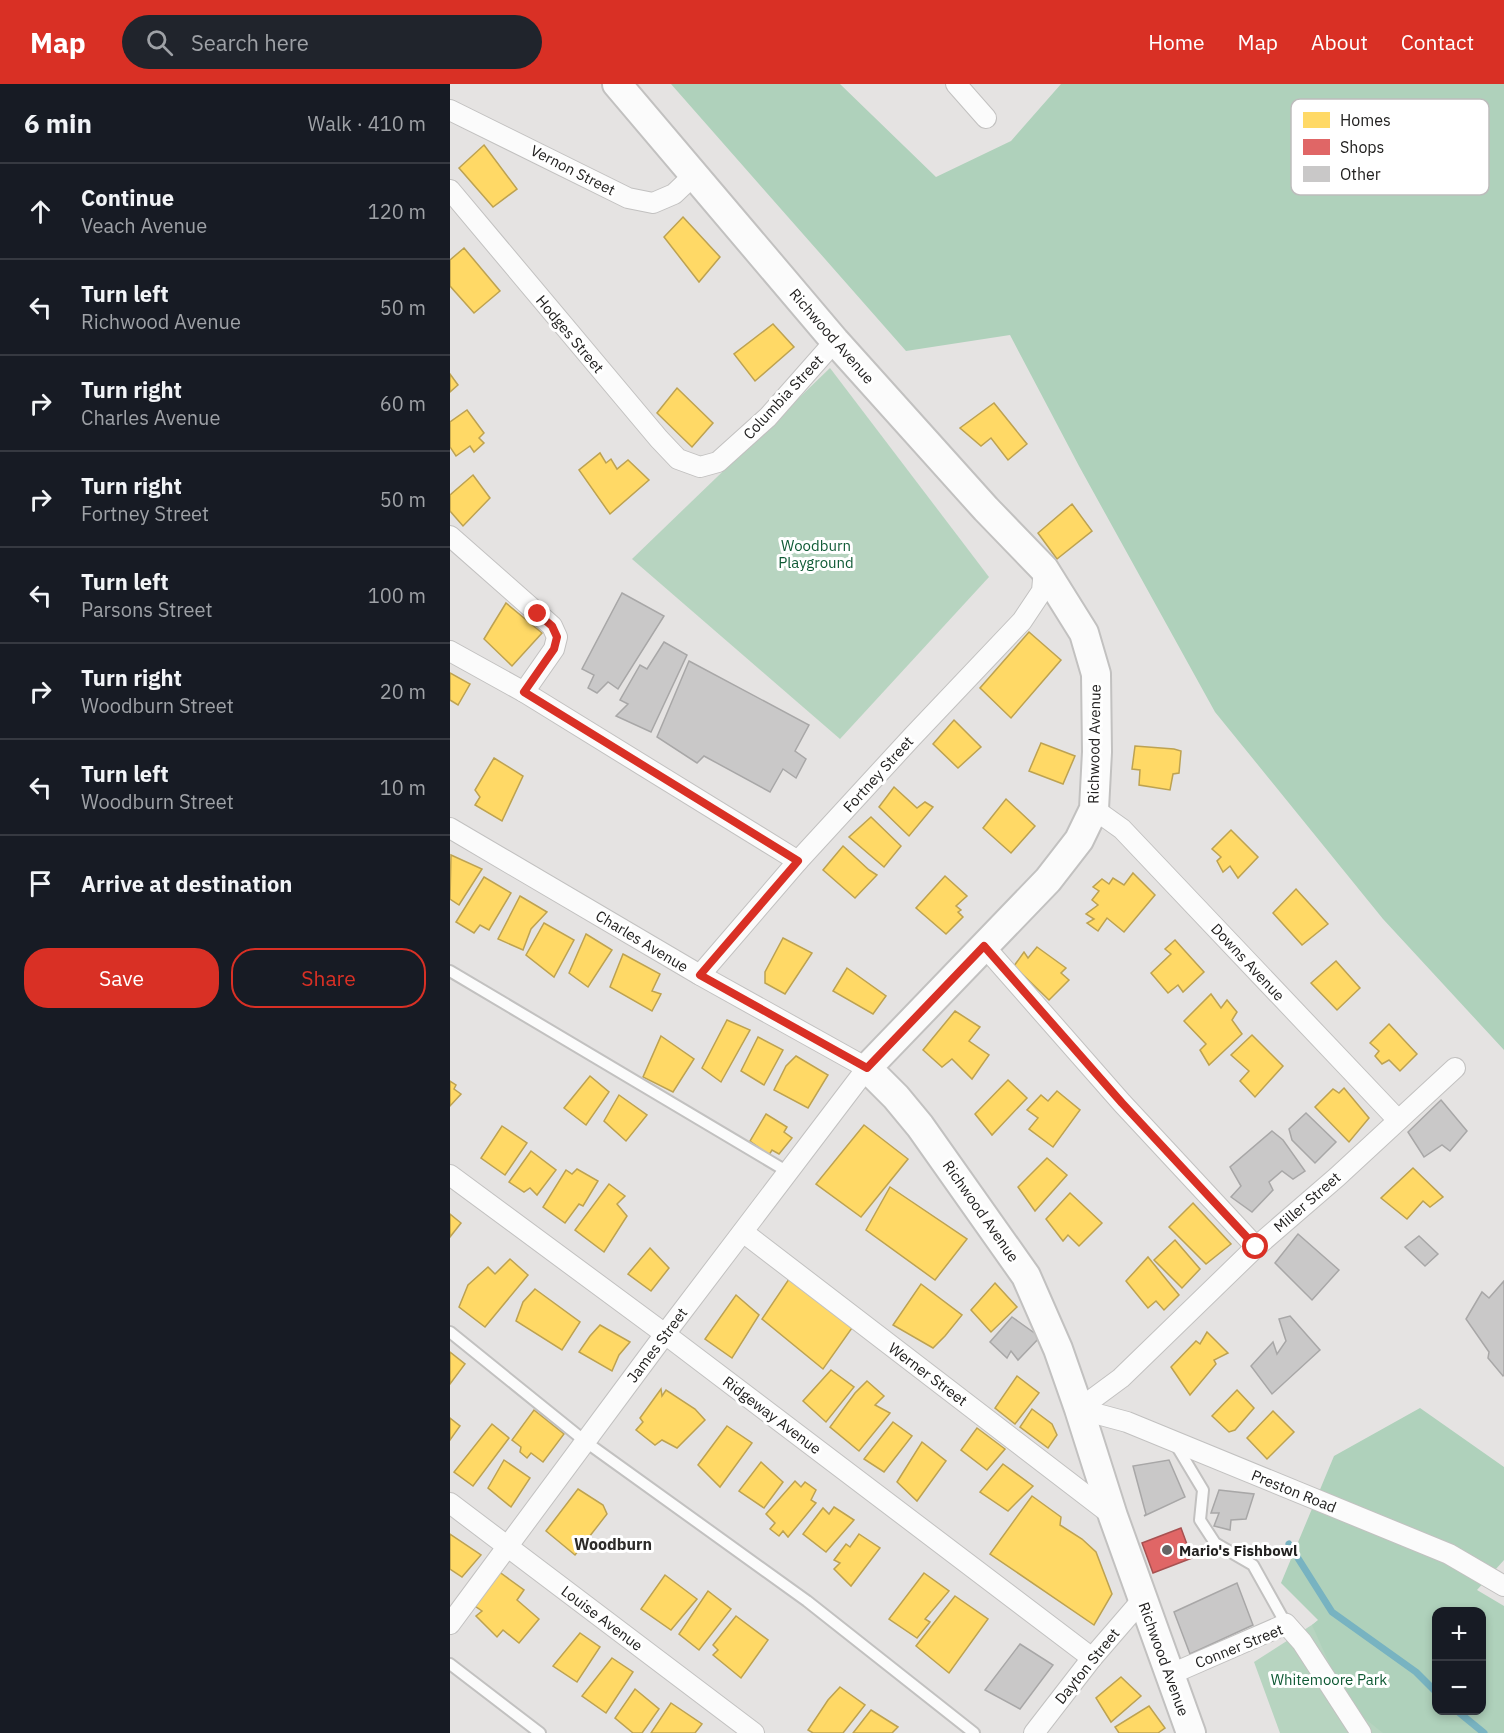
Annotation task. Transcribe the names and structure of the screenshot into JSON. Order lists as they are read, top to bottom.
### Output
{
  "streets": {
    "street": [
      "Vernon Street",
      "Hodges Street",
      "Richwood Avenue",
      "Columbia Street",
      "Fortney Street",
      "Charles Avenue",
      "Downs Avenue",
      "Miller Street",
      "James Street",
      "Werner Street",
      "Ridgeway Avenue",
      "Preston Road",
      "Louise Avenue",
      "Conner Street",
      "Dayton Street"
    ]
  },
  "crossings": [
    ["Vernon Street", "Richwood Avenue"],
    ["Hodges Street", "Columbia Street"],
    ["Richwood Avenue", "Columbia Street"],
    ["Richwood Avenue", "Fortney Street"],
    ["Richwood Avenue", "Charles Avenue"],
    ["Richwood Avenue", "Downs Avenue"],
    ["Richwood Avenue", "Miller Street"],
    ["Richwood Avenue", "James Street"],
    ["Richwood Avenue", "Werner Street"],
    ["Richwood Avenue", "Preston Road"],
    ["Richwood Avenue", "Conner Street"],
    ["Richwood Avenue", "Dayton Street"],
    ["Fortney Street", "Charles Avenue"],
    ["Charles Avenue", "James Street"],
    ["Downs Avenue", "Miller Street"],
    ["Miller Street", "Preston Road"],
    ["James Street", "Werner Street"],
    ["James Street", "Ridgeway Avenue"],
    ["James Street", "Louise Avenue"],
    ["Ridgeway Avenue", "Dayton Street"]
  ],
  "districts": ["Woodburn"],
  "parks": ["Woodburn Playground", "Whitemoore Park"],
  "places": ["Mario's Fishbowl"],
  "legend": ["Homes", "Shops", "Other"],
  "page": {
    "header": "Map",
    "search": "Search here",
    "nav": [
      "Home",
      "Map",
      "About",
      "Contact"
    ],
    "heading": ["6 min", "Walk · 410 m"],
    "list": [
      ["Continue", "Veach Avenue", "120 m"],
      ["Turn left", "Richwood Avenue", "50 m"],
      ["Turn right", "Charles Avenue", "60 m"],
      ["Turn right", "Fortney Street", "50 m"],
      ["Turn left", "Parsons Street", "100 m"],
      ["Turn right", "Woodburn Street", "20 m"],
      ["Turn left", "Woodburn Street", "10 m"],
      "Arrive at destination"
    ],
    "buttons": ["Save", "Share"],
    "map_buttons": ["+", "−"]
  }
}
